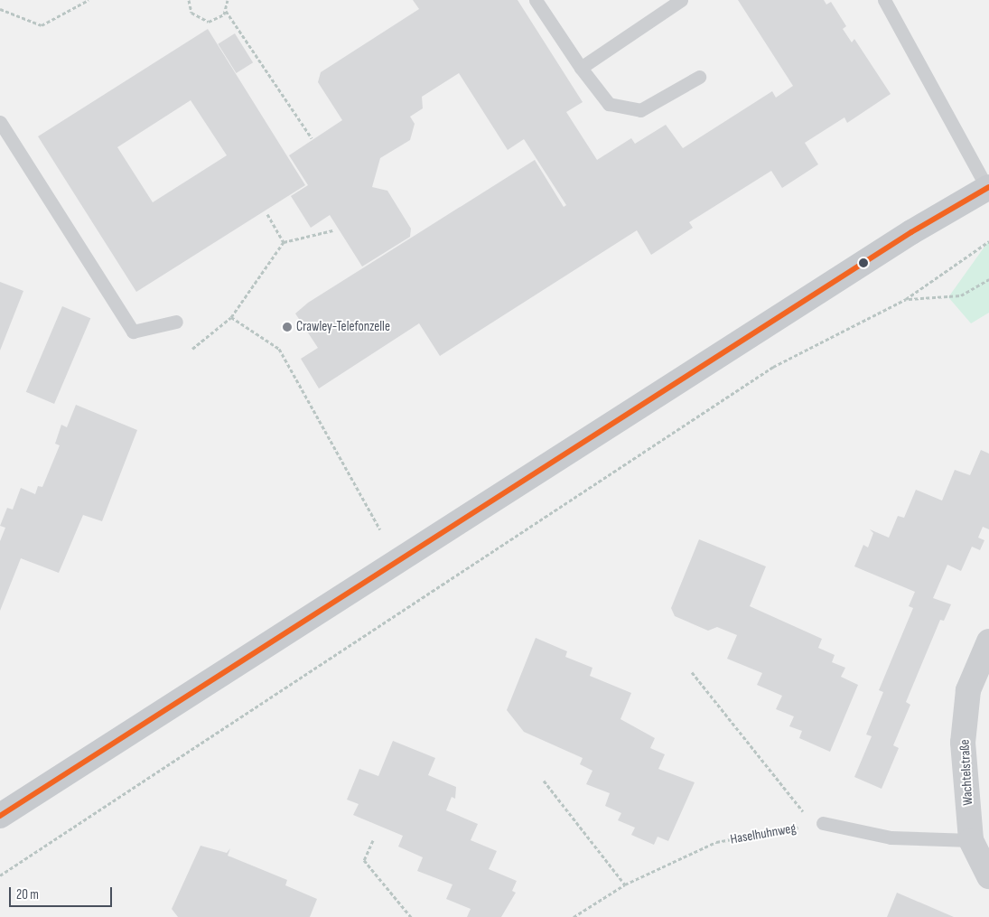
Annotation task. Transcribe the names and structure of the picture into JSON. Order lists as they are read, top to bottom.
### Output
{
  "streets": {
    "street": ["Wachtelstraße"],
    "path": ["Haselhuhnweg"]
  },
  "places": ["Crawley-Telefonzelle"],
  "scale_bar": "20 m"
}
